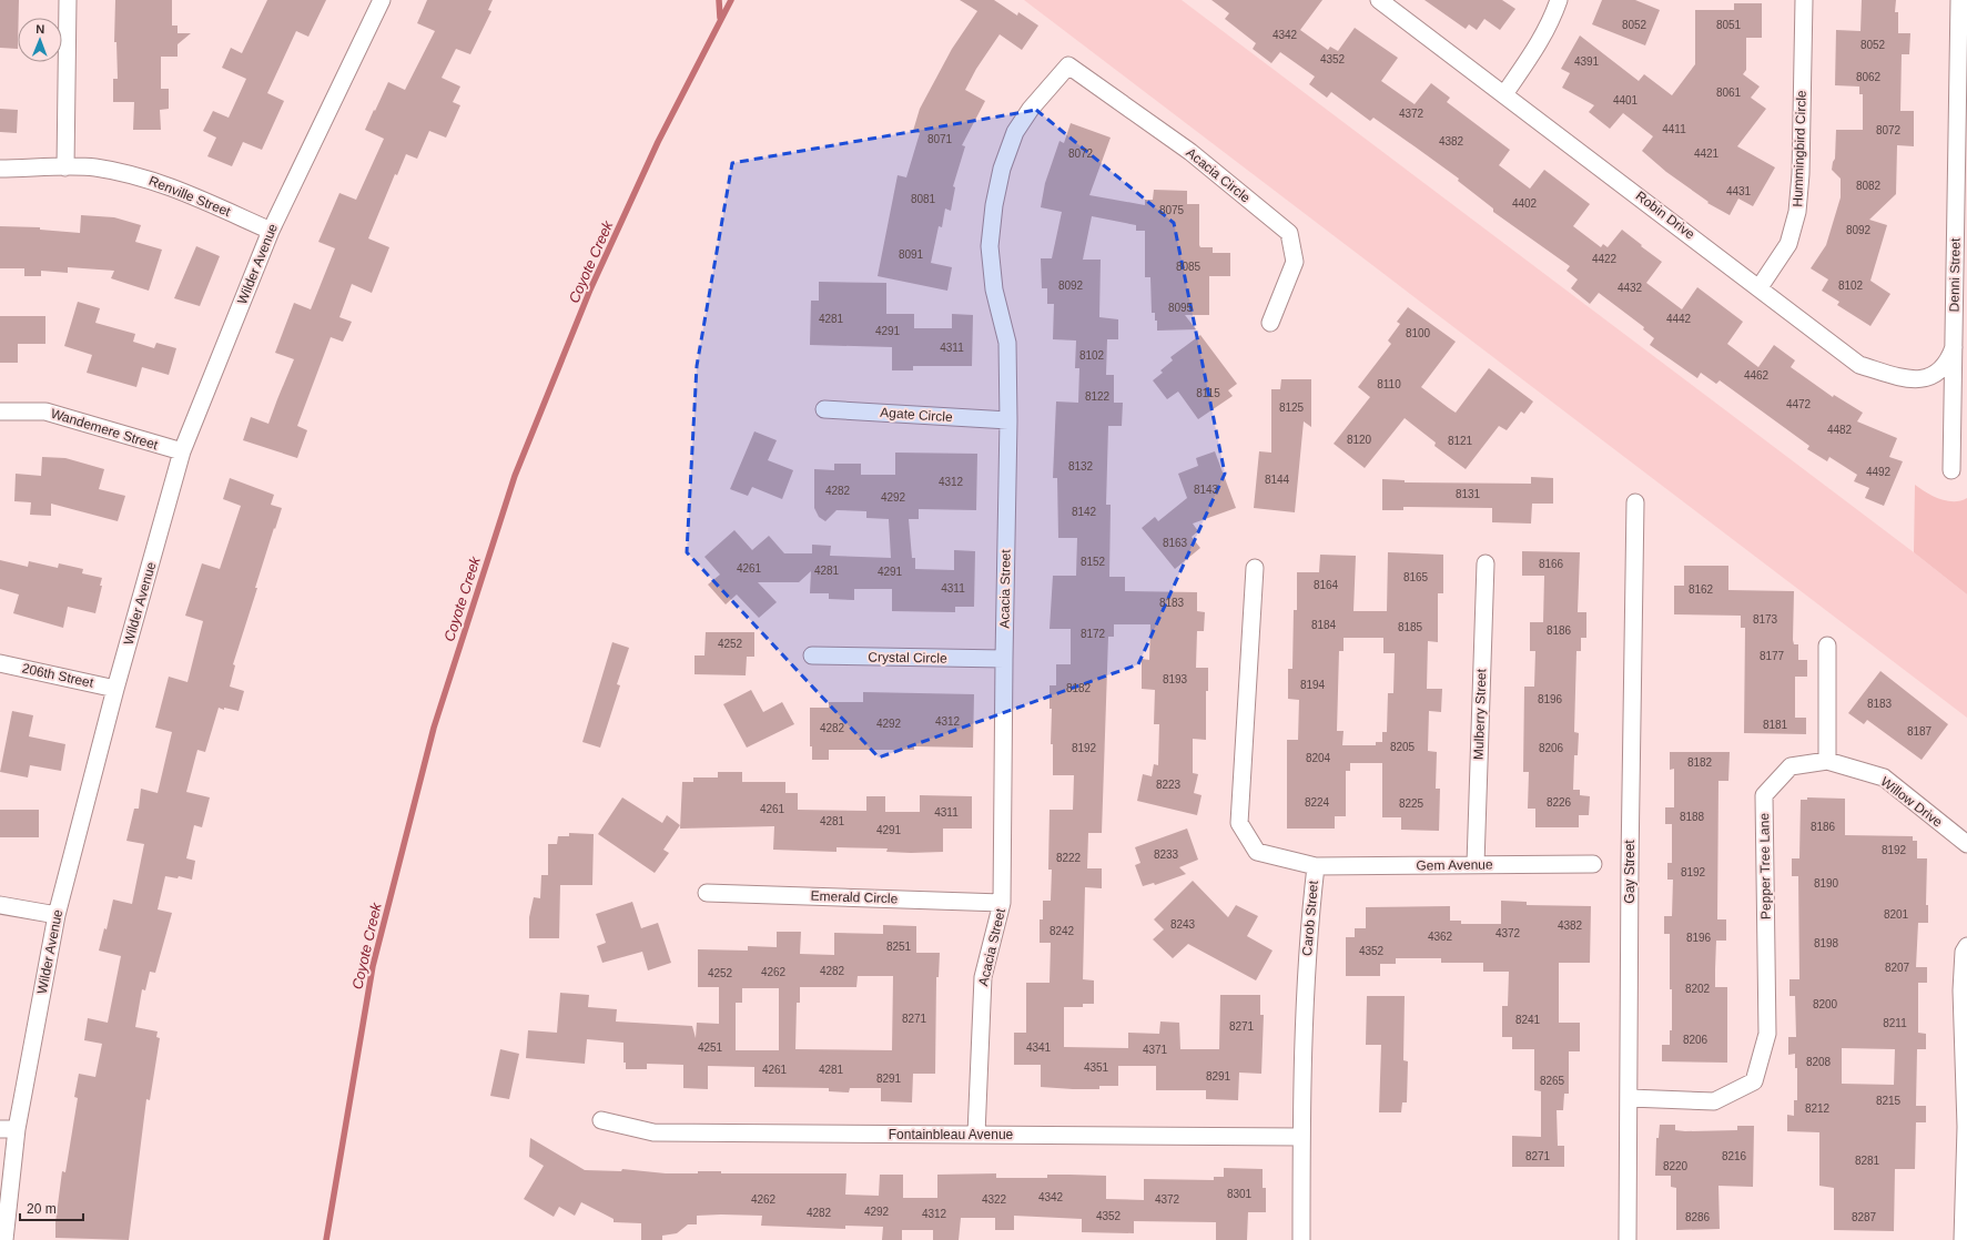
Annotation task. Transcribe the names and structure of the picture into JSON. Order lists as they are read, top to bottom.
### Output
{
  "streets": {
    "street": [
      "Hummingbird Circle",
      "Acacia Circle",
      "Renville Street",
      "Robin Drive",
      "Wilder Avenue",
      "Denni Street",
      "Agate Circle",
      "Wandemere Street",
      "Acacia Street",
      "Crystal Circle",
      "206th Street",
      "Mulberry Street",
      "Willow Drive",
      "Gem Avenue",
      "Pepper Tree Lane",
      "Gay Street",
      "Emerald Circle",
      "Carob Street",
      "Fontainbleau Avenue"
    ]
  },
  "crossings": [
    ["Hummingbird Circle", "Robin Drive"],
    ["Acacia Circle", "Acacia Street"],
    ["Renville Street", "Wilder Avenue"],
    ["Robin Drive", "Denni Street"],
    ["Wilder Avenue", "Wandemere Street"],
    ["Wilder Avenue", "206th Street"],
    ["Agate Circle", "Acacia Street"],
    ["Acacia Street", "Crystal Circle"],
    ["Acacia Street", "Emerald Circle"],
    ["Acacia Street", "Fontainbleau Avenue"],
    ["Mulberry Street", "Gem Avenue"],
    ["Willow Drive", "Pepper Tree Lane"],
    ["Gem Avenue", "Carob Street"],
    ["Pepper Tree Lane", "Gay Street"],
    ["Carob Street", "Fontainbleau Avenue"]
  ],
  "water": ["Coyote Creek"],
  "house_numbers": [
    "8052",
    "8051",
    "4342",
    "8052",
    "4352",
    "4391",
    "8062",
    "8061",
    "4401",
    "4372",
    "4411",
    "8072",
    "8071",
    "4382",
    "8072",
    "4421",
    "8082",
    "4431",
    "8081",
    "4402",
    "8075",
    "8092",
    "8091",
    "4422",
    "8085",
    "8092",
    "8102",
    "4432",
    "8095",
    "4281",
    "4442",
    "4291",
    "8100",
    "4311",
    "8102",
    "4462",
    "8110",
    "8115",
    "8122",
    "4472",
    "8125",
    "4482",
    "8120",
    "8121",
    "8132",
    "4492",
    "8144",
    "4312",
    "8143",
    "4282",
    "8131",
    "4292",
    "8142",
    "8163",
    "8152",
    "8166",
    "4261",
    "4281",
    "4291",
    "8165",
    "8164",
    "4311",
    "8162",
    "8183",
    "8173",
    "8184",
    "8185",
    "8186",
    "8172",
    "4252",
    "8177",
    "8193",
    "8194",
    "8182",
    "8196",
    "8183",
    "4312",
    "4292",
    "8181",
    "4282",
    "8187",
    "8205",
    "8192",
    "8206",
    "8204",
    "8182",
    "8223",
    "8224",
    "8226",
    "8225",
    "4261",
    "4311",
    "8188",
    "4281",
    "8186",
    "4291",
    "8192",
    "8233",
    "8222",
    "8192",
    "8190",
    "8201",
    "8243",
    "4382",
    "8242",
    "4372",
    "4362",
    "8196",
    "8198",
    "8251",
    "4352",
    "8207",
    "4282",
    "4262",
    "4252",
    "8202",
    "8200",
    "8271",
    "8241",
    "8211",
    "8271",
    "8206",
    "4251",
    "4341",
    "4371",
    "8208",
    "4351",
    "4261",
    "4281",
    "8291",
    "8291",
    "8265",
    "8215",
    "8212",
    "8271",
    "8216",
    "8281",
    "8220",
    "8301",
    "4342",
    "4262",
    "4322",
    "4372",
    "4292",
    "4282",
    "4312",
    "4352",
    "8286",
    "8287"
  ],
  "scale_bar": "20 m",
  "north": "top"
}
